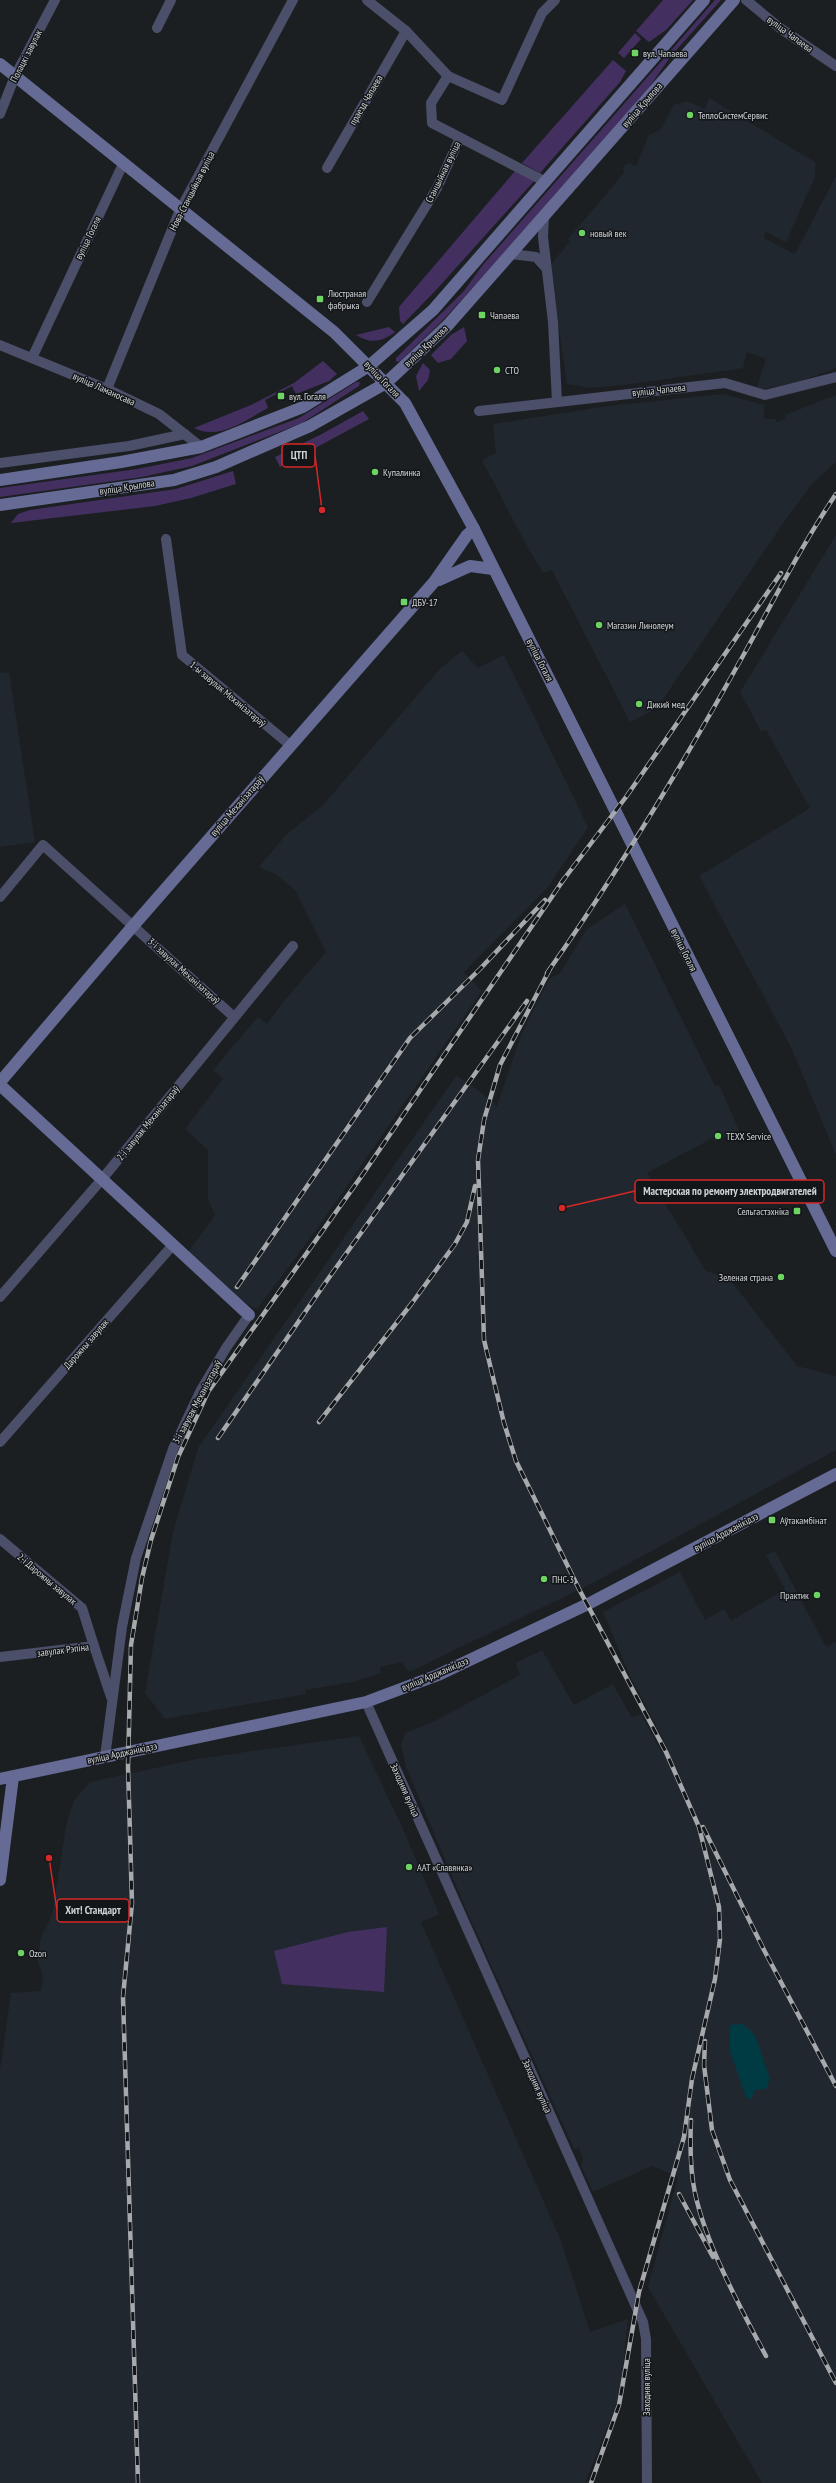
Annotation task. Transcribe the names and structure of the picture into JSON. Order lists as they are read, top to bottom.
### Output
{
  "streets": {
    "main road": [
      "вуліца Крылова",
      "вуліца Гогаля",
      "вуліца Механізатараў",
      "3-і завулак Механізатараў",
      "вуліца Арджанікідзэ"
    ],
    "street": [
      "вуліца Чапаева",
      "Полацкі завулак",
      "праезд Чапаева",
      "Станцыйная вуліца",
      "Нова-Станцыйная вуліца",
      "вуліца Ламаносава",
      "1-ы завулак Механізатараў",
      "2-і завулак Механізатараў",
      "Дарожны завулак",
      "2-і Дарожны завулак",
      "завулак Рэпіна",
      "Заходняя вуліца"
    ]
  },
  "crossings": [
    ["Полацкі завулак", "вуліца Гогаля"],
    ["вуліца Крылова", "вуліца Гогаля"],
    ["Нова-Станцыйная вуліца", "вуліца Гогаля"],
    ["Нова-Станцыйная вуліца", "вуліца Ламаносава"],
    ["вуліца Гогаля", "вуліца Ламаносава"],
    ["вуліца Гогаля", "вуліца Механізатараў"],
    ["1-ы завулак Механізатараў", "вуліца Механізатараў"],
    ["вуліца Механізатараў", "3-і завулак Механізатараў"],
    ["3-і завулак Механізатараў", "2-і завулак Механізатараў"],
    ["3-і завулак Механізатараў", "Дарожны завулак"],
    ["3-і завулак Механізатараў", "вуліца Арджанікідзэ"],
    ["3-і завулак Механізатараў", "завулак Рэпіна"],
    ["вуліца Арджанікідзэ", "Заходняя вуліца"],
    ["2-і Дарожны завулак", "завулак Рэпіна"]
  ],
  "places": {
    "transit": [
      "вул. Чапаева",
      "Люстраная фабрыка",
      "Чапаева",
      "вул. Гогаля",
      "ДБУ-17",
      "Сельгастэхніка",
      "Аўтакамбінат"
    ],
    "other": [
      "ТеплоСистемСервис",
      "новый век",
      "СТО",
      "Купалинка",
      "ЦТП",
      "Магазин Линолеум",
      "Дикий мед",
      "TEXX Service",
      "Мастерская по ремонту электродвигателей",
      "Зеленая страна",
      "ПНС-3",
      "Практик",
      "Хит! Стандарт",
      "ААТ «Славянка»",
      "Ozon"
    ]
  }
}
